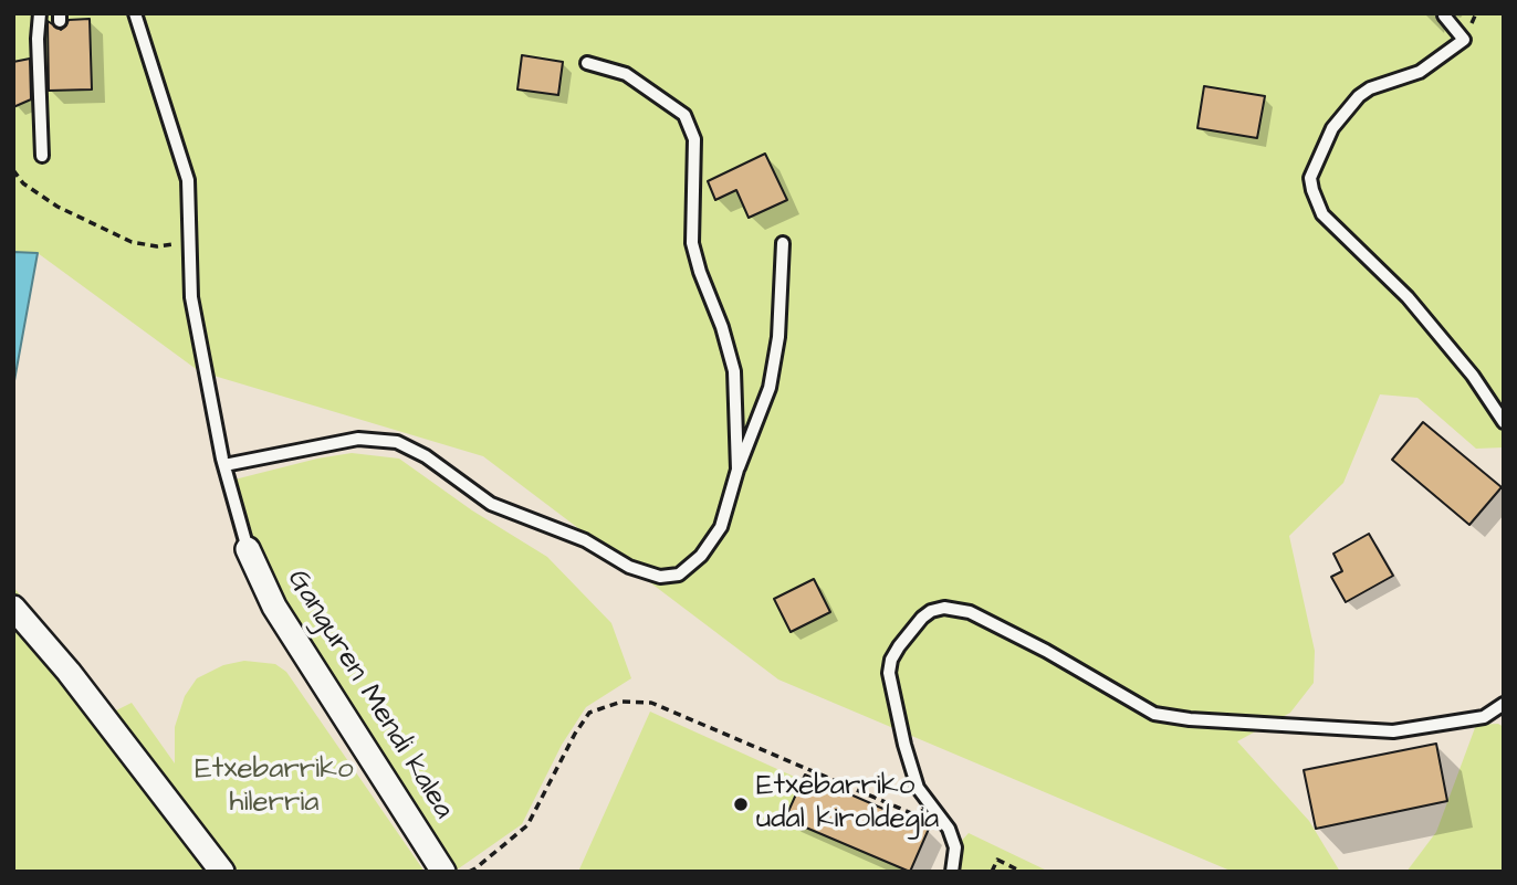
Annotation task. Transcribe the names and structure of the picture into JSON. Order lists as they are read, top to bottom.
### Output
{
  "streets": {
    "street": ["Ganguren Mendi kalea"]
  },
  "parks": ["Etxebarriko hilerria"],
  "places": ["Etxebarriko udal kiroldegia"]
}
